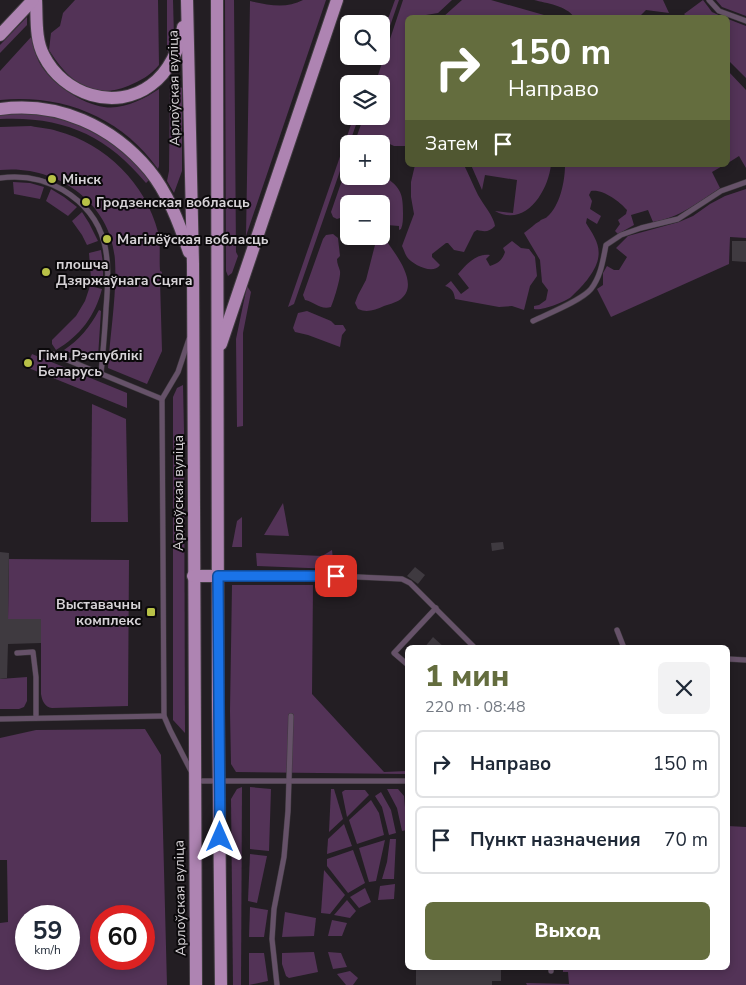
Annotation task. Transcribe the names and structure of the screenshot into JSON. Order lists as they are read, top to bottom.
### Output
{
  "streets": {
    "main road": ["Арлоўская вуліца"]
  },
  "places": {
    "other": [
      "Мінск",
      "Гродзенская вобласць",
      "Магілёўская вобласць",
      "плошча Дзяржаўнага Сцяга",
      "Гімн Рэспублікі Беларусь"
    ],
    "transit": ["Выставачны комплекс"]
  },
  "page": {
    "map_buttons": ["+", "−"],
    "turn": ["150 m", "Направо"],
    "then": "Затем",
    "heading": ["1 мин", "220 m · 08:48"],
    "list": [
      {
        "name": "Направо",
        "value": "150 m"
      },
      {
        "name": "Пункт назначения",
        "value": "70 m"
      }
    ],
    "buttons": "Выход",
    "speed": "59 km/h",
    "limit": "60"
  }
}
